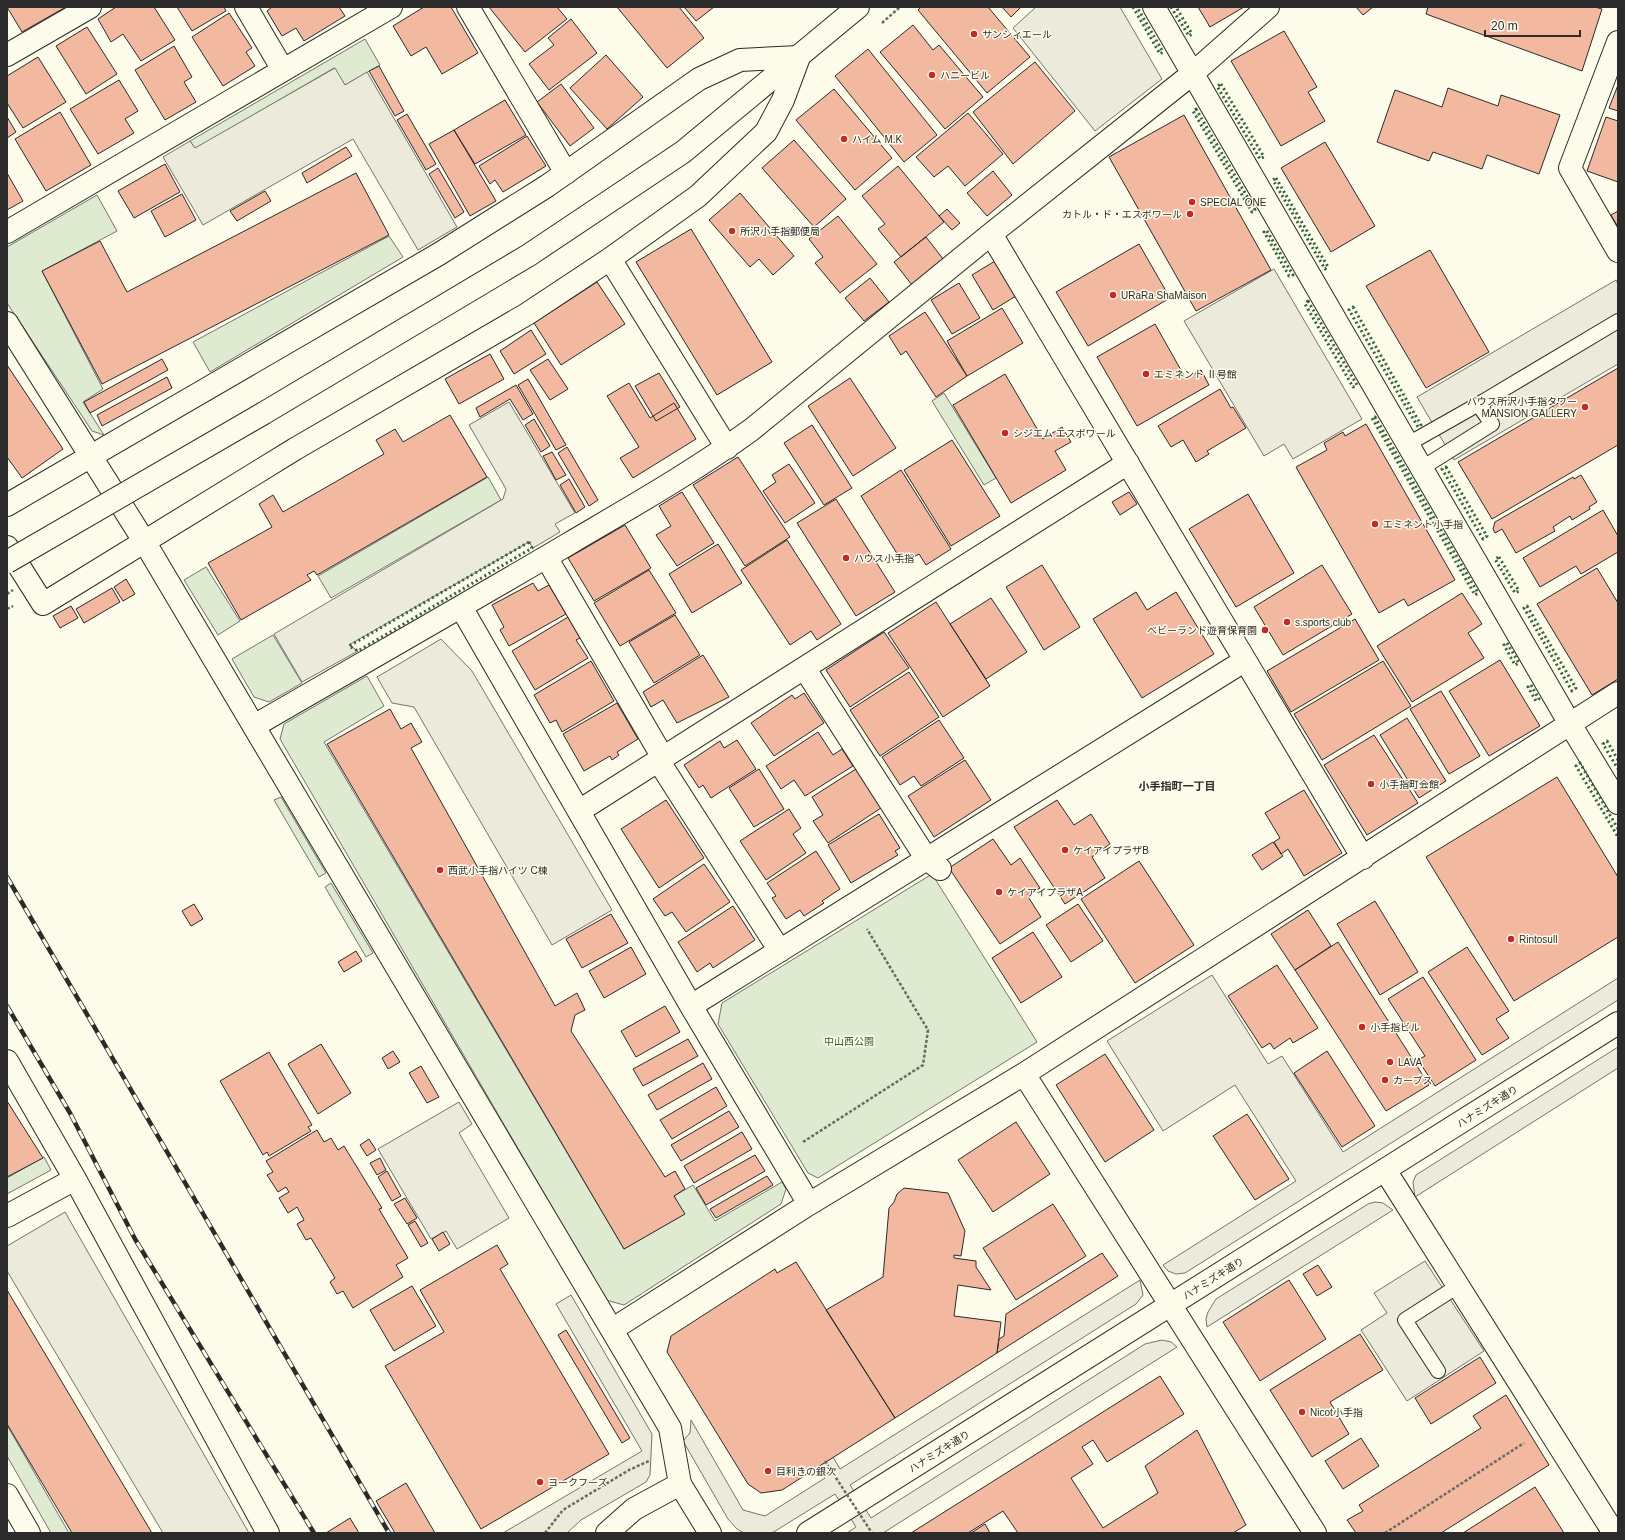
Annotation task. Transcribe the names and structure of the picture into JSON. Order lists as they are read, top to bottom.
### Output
{
  "streets": {
    "street": ["ハナミズキ通り"]
  },
  "districts": ["小手指町一丁目"],
  "parks": ["中山西公園"],
  "places": [
    "サンシィエール",
    "ハニービル",
    "ハイム M.K",
    "SPECIAL ONE",
    "カトル・ド・エスポワール",
    "所沢小手指郵便局",
    "URaRa ShaMaison",
    "エミネント Ⅱ号館",
    "バウス所沢小手指タワー MANSION GALLERY",
    "シジエム エスポワール",
    "エミネント小手指",
    "ハウス小手指",
    "s.sports club",
    "ベビーランド遊育保育園",
    "小手指町会館",
    "ケイアイプラザB",
    "西武小手指ハイツ C棟",
    "ケイアイプラザA",
    "Rintosull",
    "小手指ビル",
    "LAVA",
    "カーブス",
    "Nicot小手指",
    "目利きの銀次",
    "ヨークフーズ"
  ],
  "scale_bar": "20 m"
}
